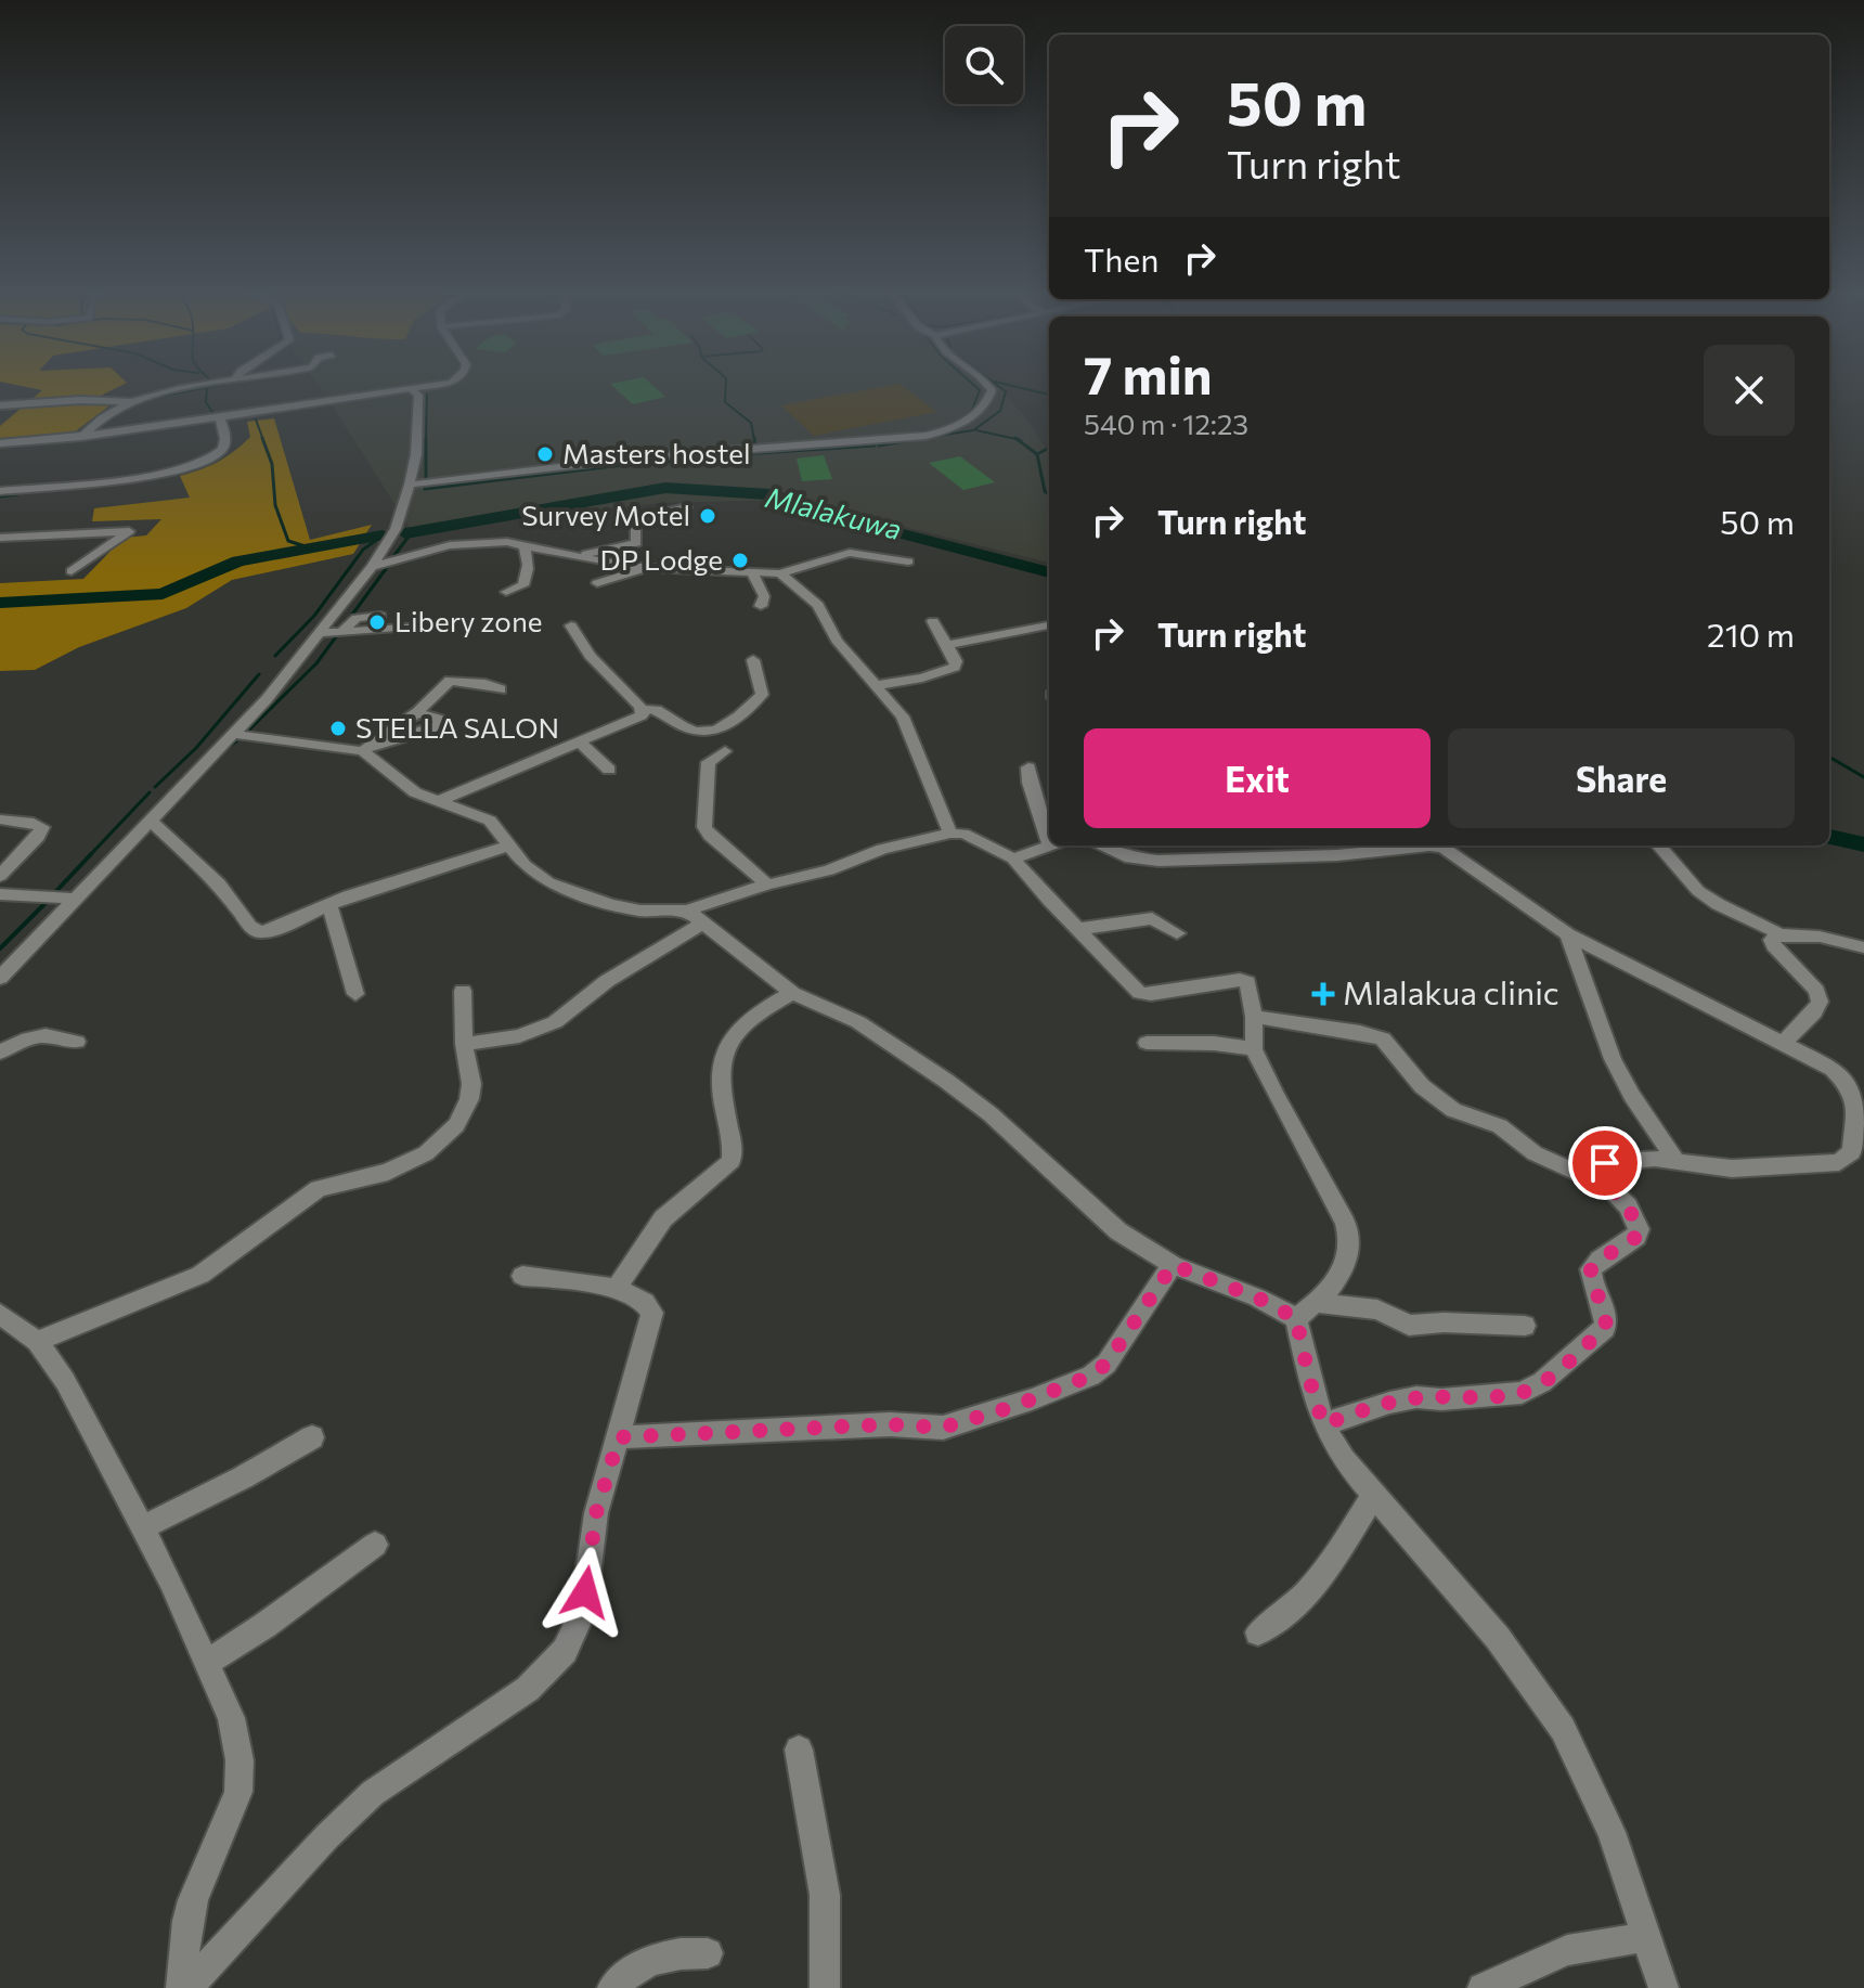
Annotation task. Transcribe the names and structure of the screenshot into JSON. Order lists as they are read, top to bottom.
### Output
{
  "water": ["Mlalakuwa"],
  "places": {
    "other": [
      "Masters hostel",
      "Survey Motel",
      "DP Lodge",
      "Libery zone",
      "STELLA SALON"
    ],
    "health": ["Mlalakua clinic"]
  },
  "page": {
    "turn": ["50 m", "Turn right"],
    "then": "Then",
    "heading": ["7 min", "540 m · 12:23"],
    "list": [
      {
        "name": "Turn right",
        "value": "50 m"
      },
      {
        "name": "Turn right",
        "value": "210 m"
      }
    ],
    "buttons": ["Exit", "Share"]
  }
}
